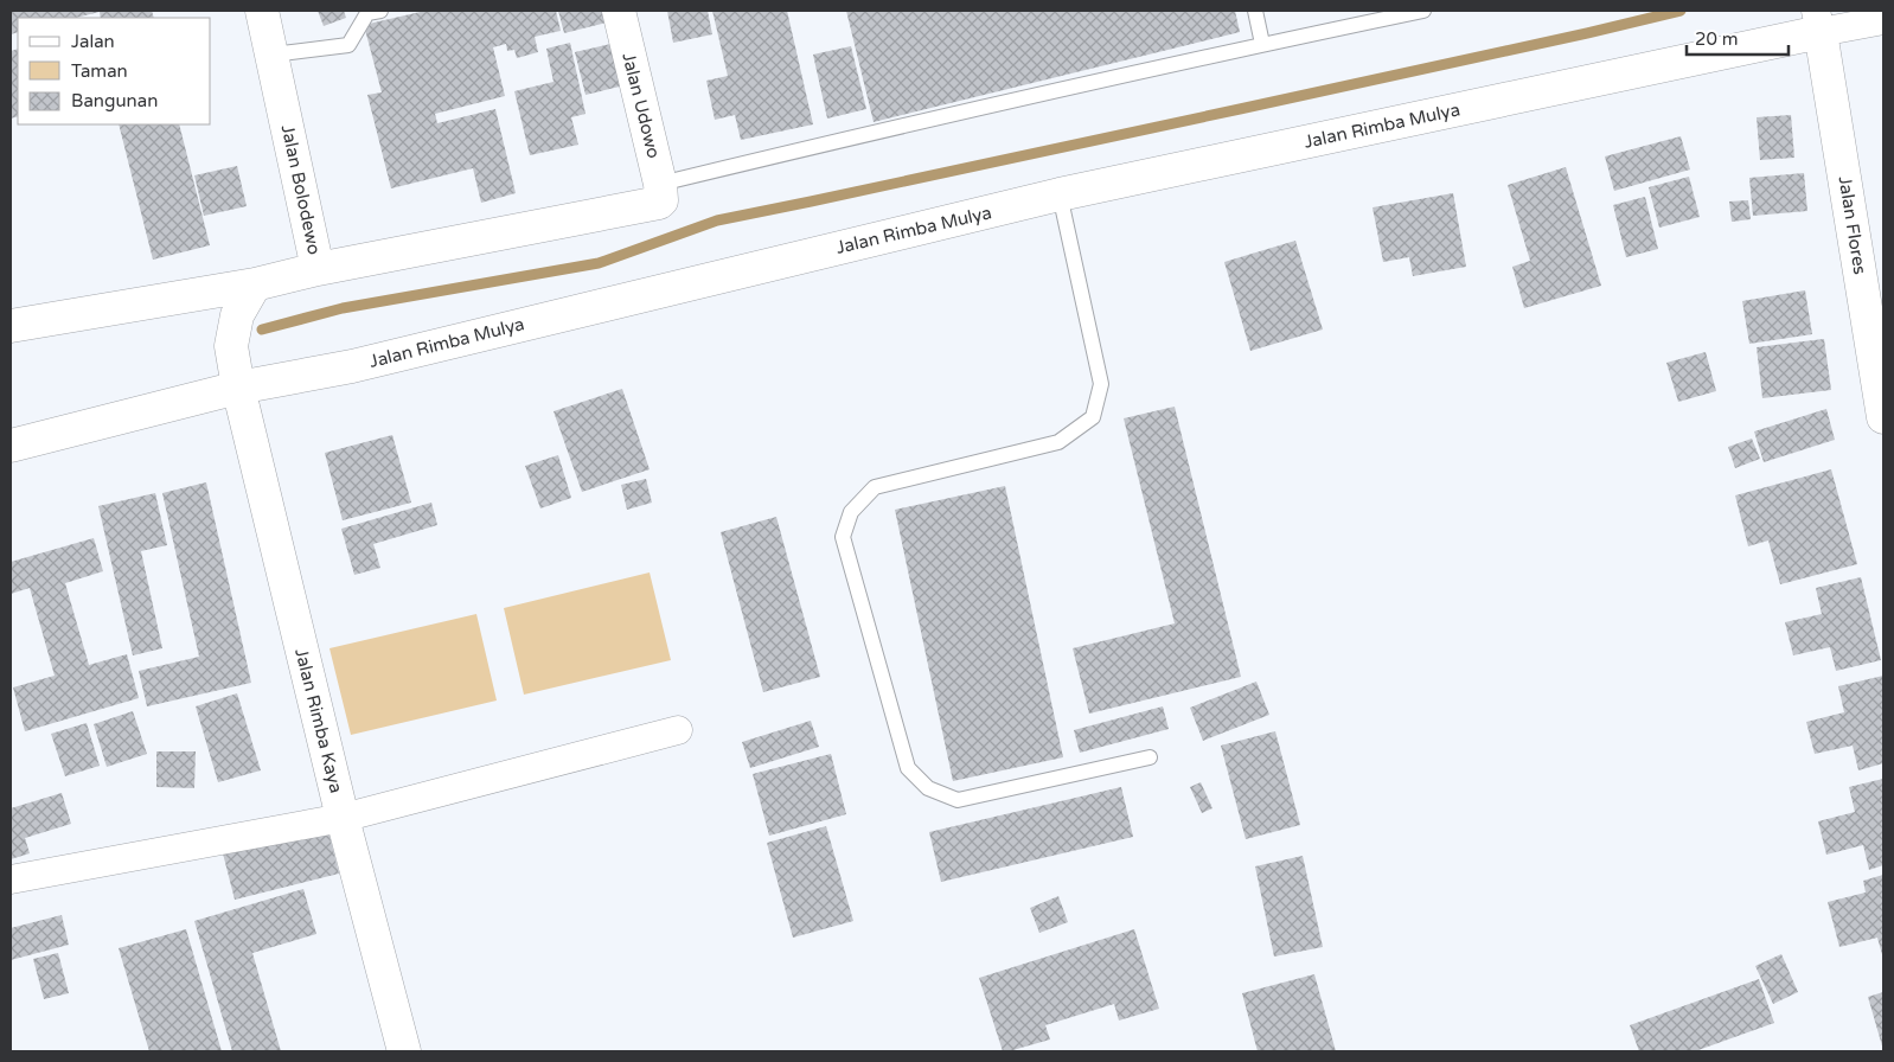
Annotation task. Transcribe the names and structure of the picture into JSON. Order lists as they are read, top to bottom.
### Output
{
  "streets": {
    "street": [
      "Jalan Udowo",
      "Jalan Rimba Mulya",
      "Jalan Bolodewo",
      "Jalan Flores",
      "Jalan Rimba Kaya"
    ]
  },
  "crossings": [
    ["Jalan Rimba Mulya", "Jalan Flores"],
    ["Jalan Rimba Mulya", "Jalan Rimba Kaya"]
  ],
  "legend": ["Jalan", "Taman", "Bangunan"],
  "scale_bar": "20 m"
}
